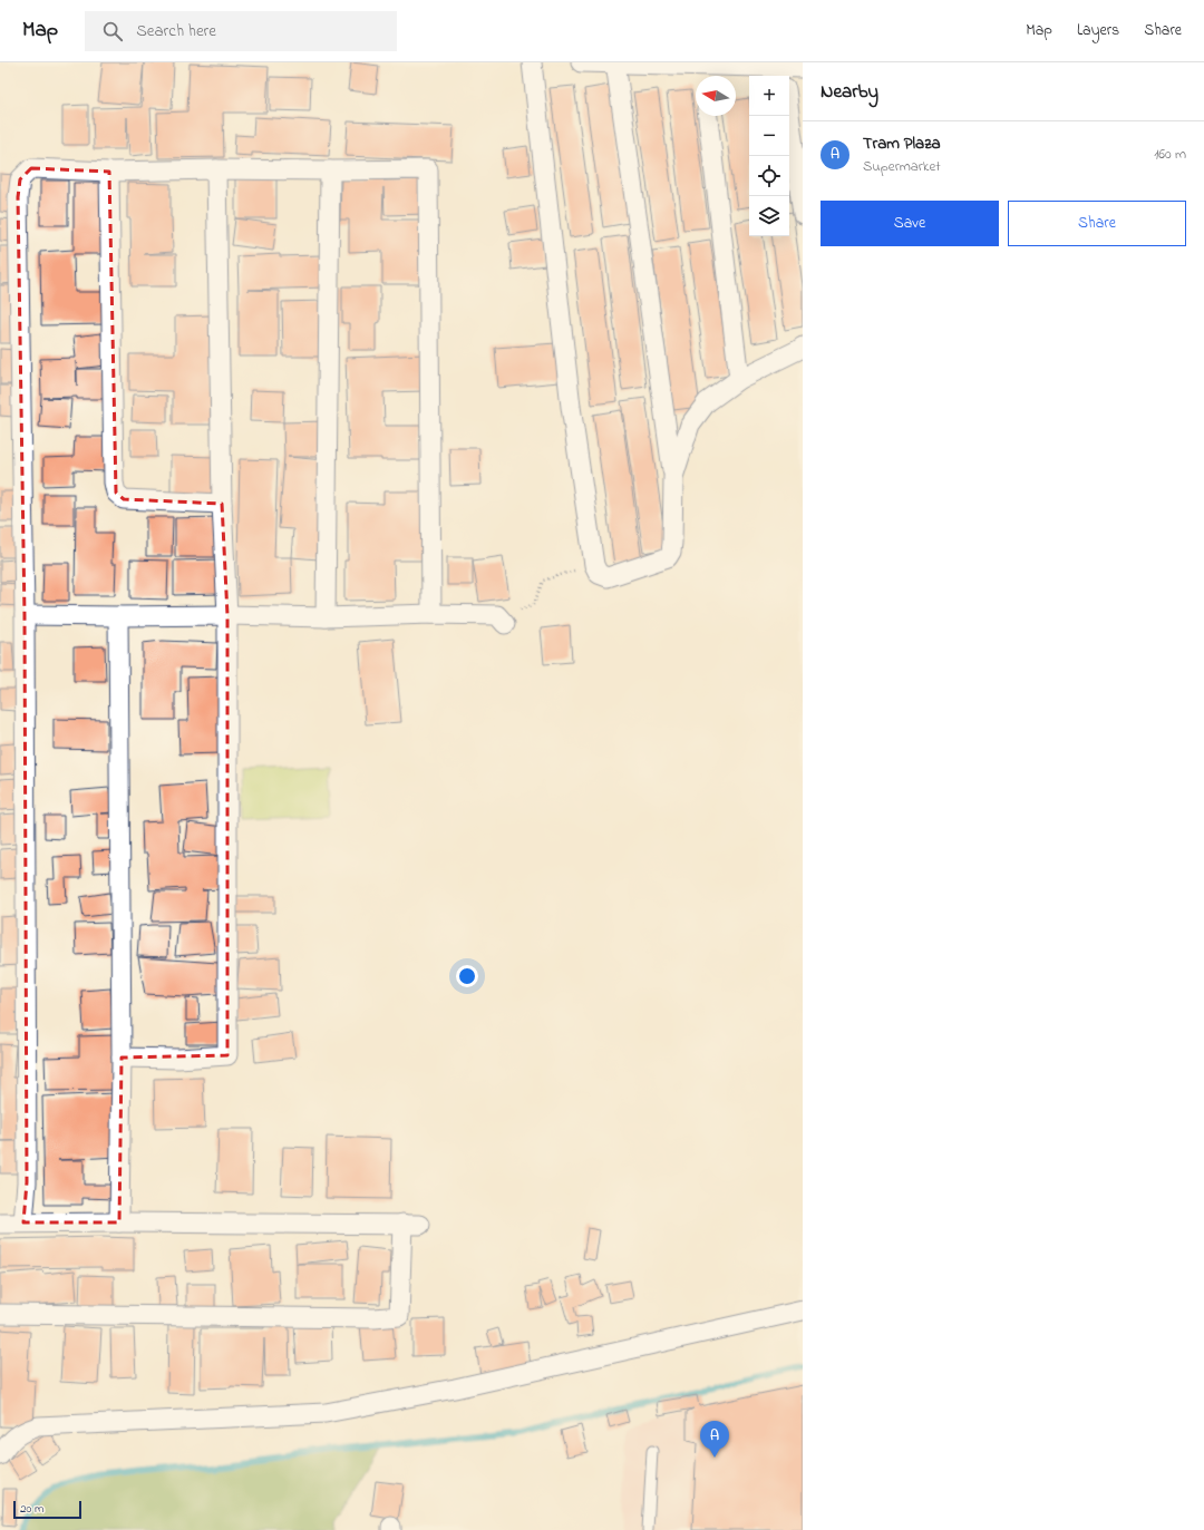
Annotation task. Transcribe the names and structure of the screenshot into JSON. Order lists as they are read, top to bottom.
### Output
{
  "scale_bar": "20 m",
  "north": "left",
  "page": {
    "header": "Map",
    "search": "Search here",
    "nav": ["Map", "Layers", "Share"],
    "heading": "Nearby",
    "map_buttons": ["+", "−"],
    "list": [
      {
        "mark": "A",
        "name": "Tram Plaza",
        "note": "Supermarket",
        "value": "160 m"
      }
    ],
    "buttons": ["Save", "Share"],
    "pins": "A",
    "scale": "20 m"
  }
}
